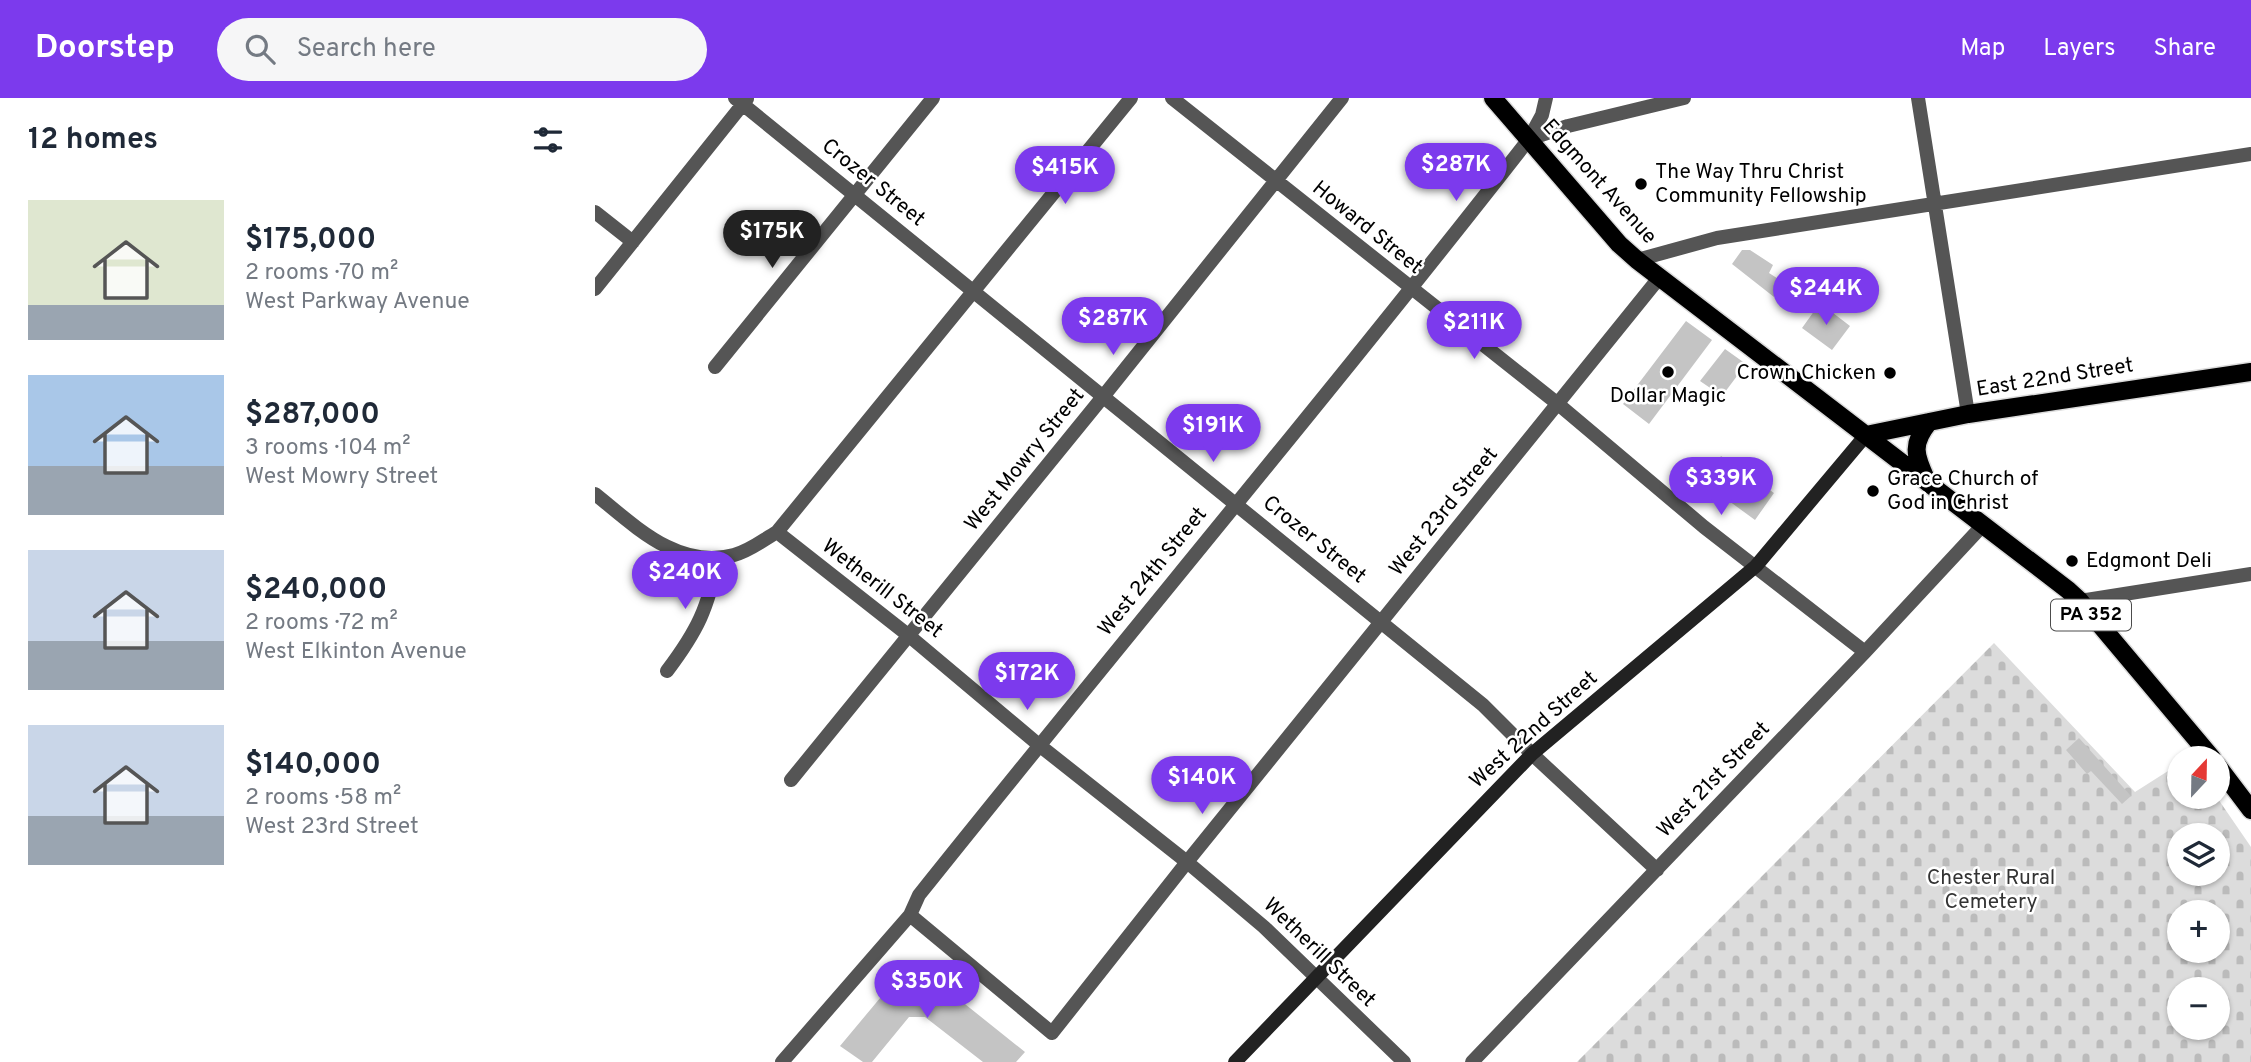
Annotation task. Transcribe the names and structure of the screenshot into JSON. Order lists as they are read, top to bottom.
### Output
{
  "streets": {
    "main road": ["Edgmont Avenue", "East 22nd Street", "PA 352"],
    "street": [
      "Crozer Street",
      "Howard Street",
      "West Mowry Street",
      "West 23rd Street",
      "West 24th Street",
      "Wetherill Street",
      "West 22nd Street",
      "West 21st Street"
    ]
  },
  "crossings": [
    ["Edgmont Avenue", "East 22nd Street"],
    ["Edgmont Avenue", "West 23rd Street"],
    ["Edgmont Avenue", "West 24th Street"],
    ["Edgmont Avenue", "West 22nd Street"],
    ["Edgmont Avenue", "West 21st Street"],
    ["Crozer Street", "West Mowry Street"],
    ["Crozer Street", "West 23rd Street"],
    ["Crozer Street", "West 24th Street"],
    ["Crozer Street", "West 22nd Street"],
    ["Crozer Street", "West 21st Street"],
    ["Howard Street", "West Mowry Street"],
    ["Howard Street", "West 23rd Street"],
    ["Howard Street", "West 24th Street"],
    ["Howard Street", "West 22nd Street"],
    ["Howard Street", "West 21st Street"],
    ["East 22nd Street", "West 22nd Street"],
    ["West Mowry Street", "Wetherill Street"],
    ["West 23rd Street", "West 24th Street"],
    ["West 23rd Street", "Wetherill Street"],
    ["West 24th Street", "Wetherill Street"],
    ["Wetherill Street", "West 22nd Street"]
  ],
  "parks": ["Chester Rural Cemetery"],
  "places": [
    "The Way Thru Christ Community Fellowship",
    "Dollar Magic",
    "Crown Chicken",
    "Grace Church of God in Christ",
    "Edgmont Deli"
  ],
  "north": "top",
  "page": {
    "header": "Doorstep",
    "search": "Search here",
    "nav": ["Map", "Layers", "Share"],
    "heading": "12 homes",
    "price": [
      "$287K",
      "$415K",
      "$175K",
      "$244K",
      "$287K",
      "$211K",
      "$191K",
      "$339K",
      "$240K",
      "$172K",
      "$140K",
      "$350K"
    ],
    "list": [
      {
        "name": "$175,000",
        "note": "2 rooms · 70 m² · West Parkway Avenue"
      },
      {
        "name": "$287,000",
        "note": "3 rooms · 104 m² · West Mowry Street"
      },
      {
        "name": "$240,000",
        "note": "2 rooms · 72 m² · West Elkinton Avenue"
      },
      {
        "name": "$140,000",
        "note": "2 rooms · 58 m² · West 23rd Street"
      }
    ],
    "map_buttons": ["+", "−"]
  }
}
